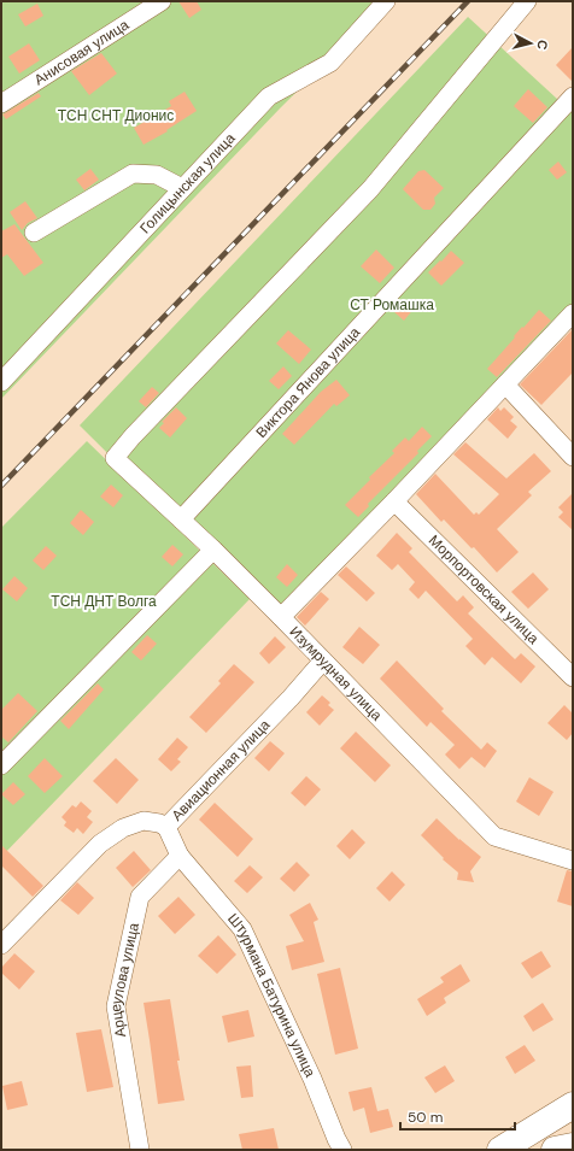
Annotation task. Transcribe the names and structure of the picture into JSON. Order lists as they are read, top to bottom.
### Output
{
  "streets": {
    "street": [
      "Анисовая улица",
      "Голицынская улица",
      "Виктора Янова улица",
      "Морпортовская улица",
      "Изумрудная улица",
      "Авиационная улица",
      "Арцеулова улица",
      "Штурмана Батурина улица"
    ]
  },
  "crossings": [
    ["Виктора Янова улица", "Изумрудная улица"],
    ["Изумрудная улица", "Авиационная улица"],
    ["Арцеулова улица", "Штурмана Батурина улица"]
  ],
  "parks": ["ТСН СНТ Дионис", "СТ Ромашка", "ТСН ДНТ Волга"],
  "scale_bar": "50 m",
  "north": "right"
}
